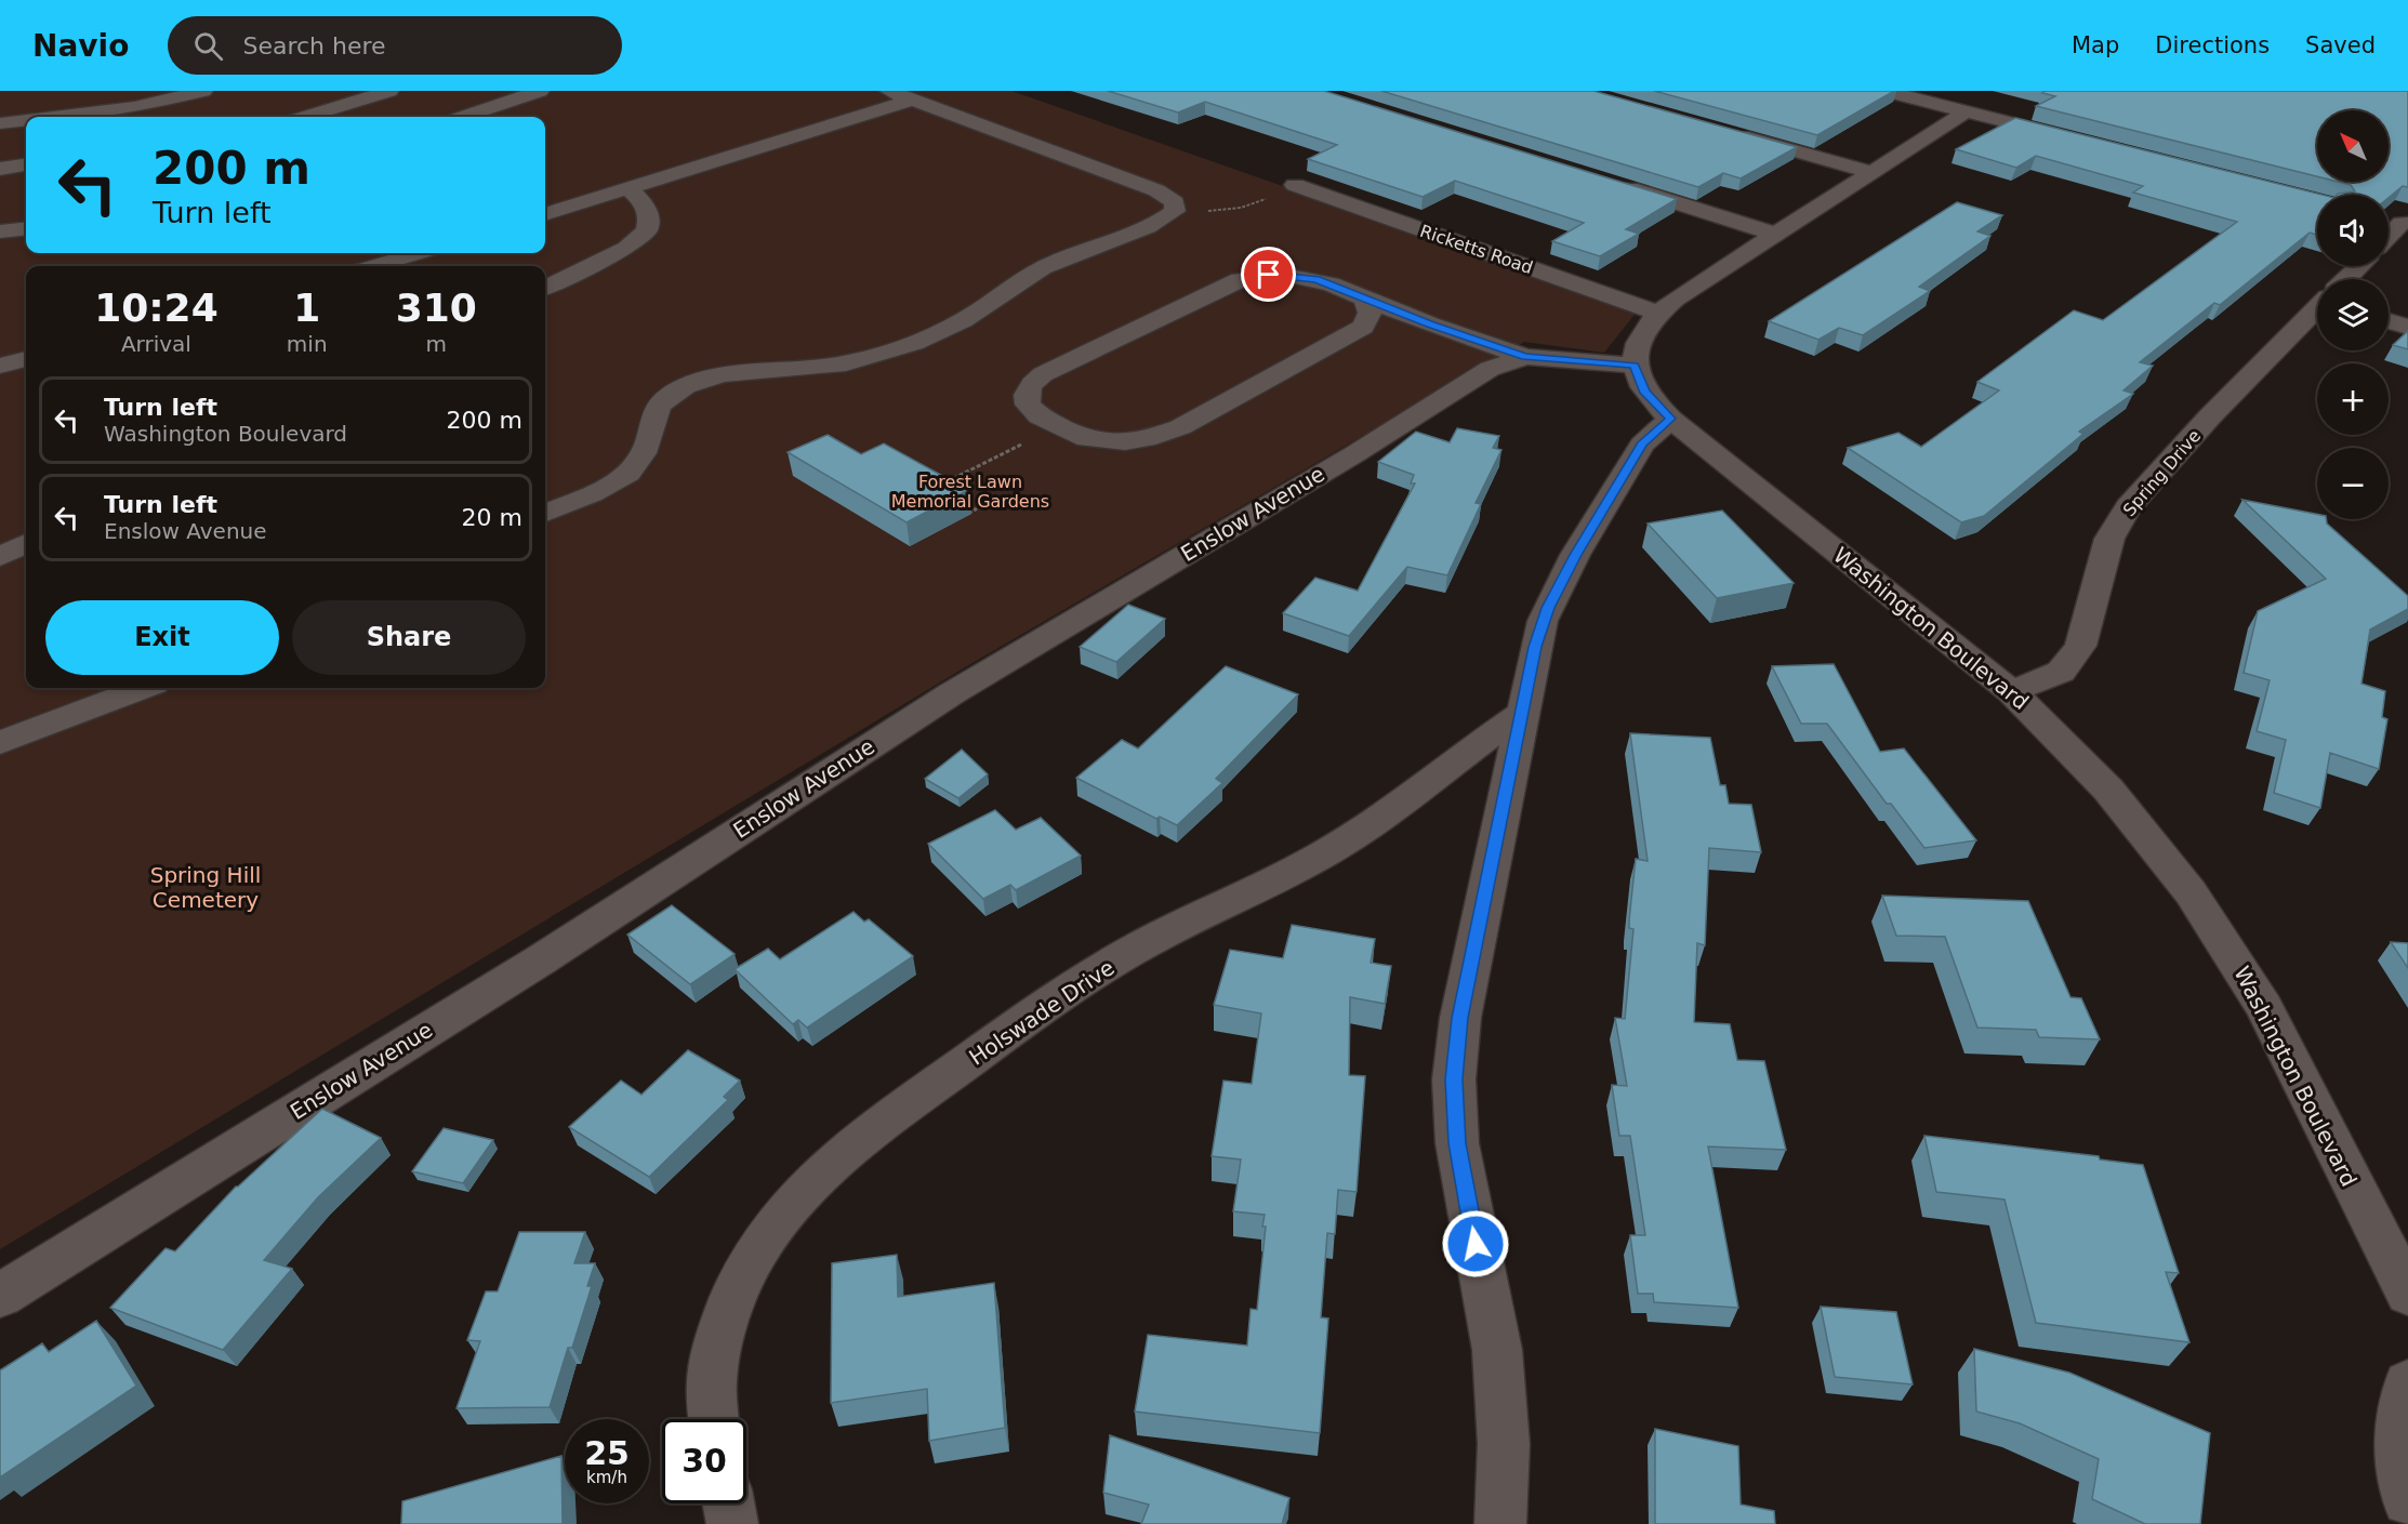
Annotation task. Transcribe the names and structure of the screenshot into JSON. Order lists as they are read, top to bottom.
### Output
{
  "streets": {
    "street": [
      "Ricketts Road",
      "Spring Drive",
      "Enslow Avenue",
      "Washington Boulevard",
      "Holswade Drive"
    ]
  },
  "crossings": [
    ["Spring Drive", "Washington Boulevard"],
    ["Enslow Avenue", "Washington Boulevard"]
  ],
  "parks": ["Forest Lawn Memorial Gardens", "Spring Hill Cemetery"],
  "north": "top left",
  "page": {
    "header": "Navio",
    "search": "Search here",
    "nav": ["Map", "Directions", "Saved"],
    "map_buttons": ["+", "−"],
    "turn": ["200 m", "Turn left"],
    "eta": [
      "10:24",
      "Arrival",
      "1",
      "min",
      "310",
      "m"
    ],
    "list": [
      {
        "name": "Turn left",
        "note": "Washington Boulevard",
        "value": "200 m"
      },
      {
        "name": "Turn left",
        "note": "Enslow Avenue",
        "value": "20 m"
      }
    ],
    "buttons": ["Exit", "Share"],
    "speed": "25 km/h",
    "limit": "30"
  }
}
